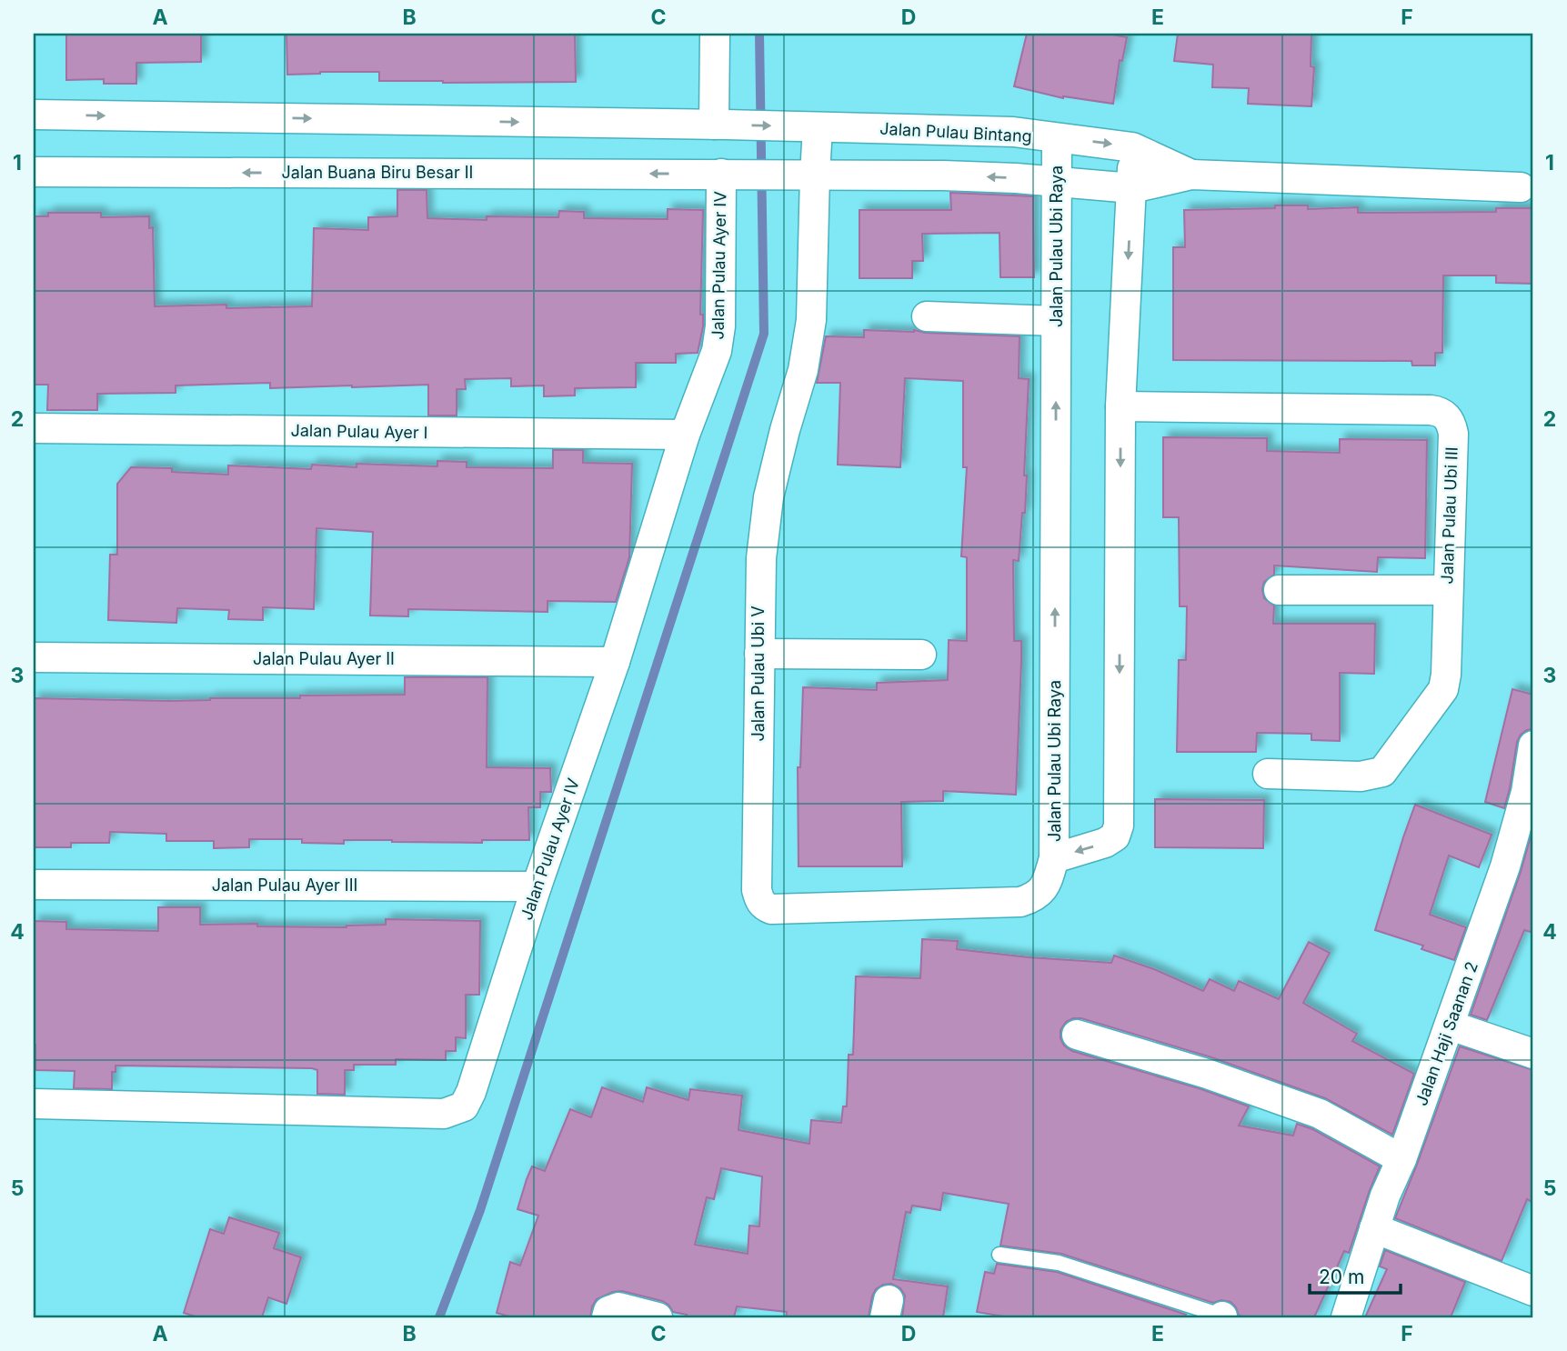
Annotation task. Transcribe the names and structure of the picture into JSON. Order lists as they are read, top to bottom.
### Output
{
  "streets": {
    "street": [
      "Jalan Pulau Bintang",
      "Jalan Buana Biru Besar II",
      "Jalan Pulau Ubi Raya",
      "Jalan Pulau Ayer IV",
      "Jalan Pulau Ayer I",
      "Jalan Pulau Ubi III",
      "Jalan Pulau Ayer II",
      "Jalan Pulau Ubi V",
      "Jalan Pulau Ayer III",
      "Jalan Haji Saanan 2"
    ]
  },
  "crossings": [
    ["Jalan Pulau Bintang", "Jalan Buana Biru Besar II"],
    ["Jalan Pulau Bintang", "Jalan Pulau Ubi Raya"],
    ["Jalan Pulau Bintang", "Jalan Pulau Ayer IV"],
    ["Jalan Pulau Bintang", "Jalan Pulau Ubi V"],
    ["Jalan Buana Biru Besar II", "Jalan Pulau Ayer IV"],
    ["Jalan Pulau Ubi Raya", "Jalan Pulau Ubi III"],
    ["Jalan Pulau Ubi Raya", "Jalan Pulau Ubi V"],
    ["Jalan Pulau Ayer IV", "Jalan Pulau Ayer I"],
    ["Jalan Pulau Ayer IV", "Jalan Pulau Ayer II"],
    ["Jalan Pulau Ayer IV", "Jalan Pulau Ayer III"]
  ],
  "scale_bar": "20 m",
  "grid": {
    "columns": [
      "A",
      "B",
      "C",
      "D",
      "E",
      "F"
    ],
    "rows": [
      "1",
      "2",
      "3",
      "4",
      "5"
    ]
  }
}
